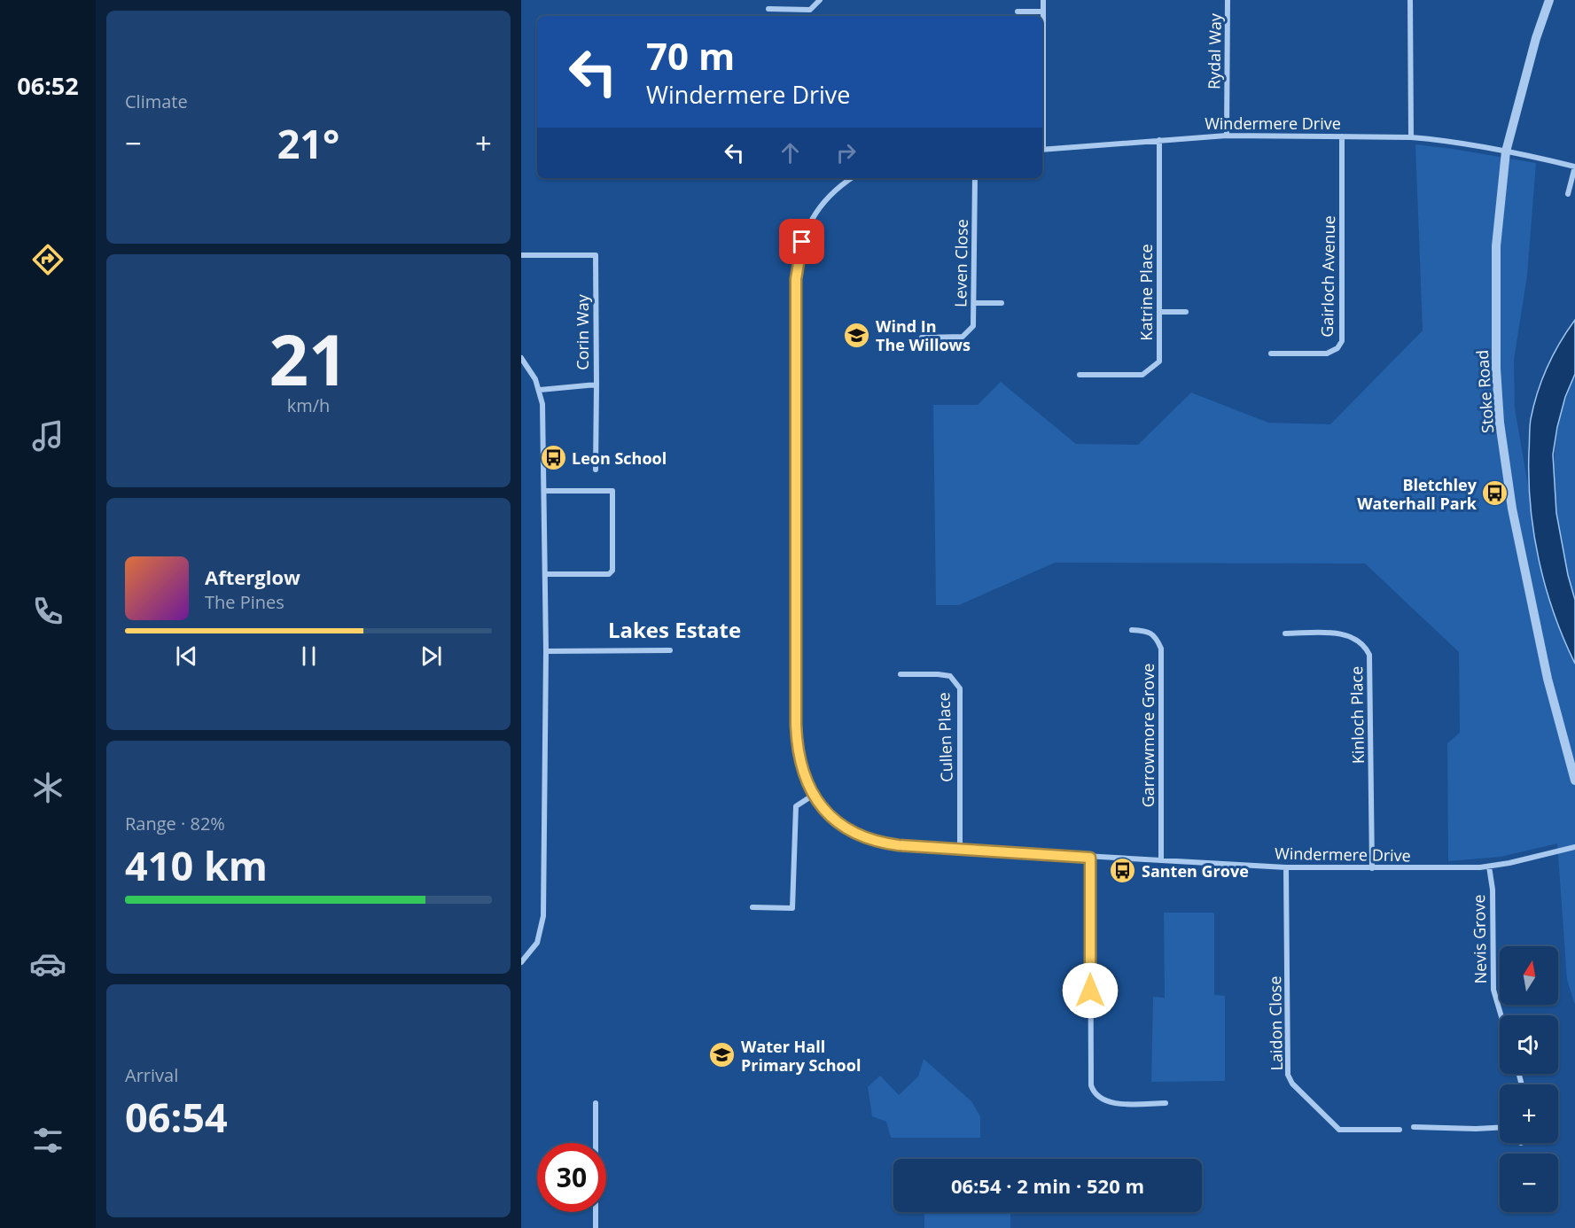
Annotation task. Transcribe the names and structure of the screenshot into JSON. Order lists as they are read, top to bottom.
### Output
{
  "streets": {
    "street": [
      "Rydal Way",
      "Windermere Drive",
      "Leven Close",
      "Gairloch Avenue",
      "Katrine Place",
      "Corin Way",
      "Stoke Road",
      "Kinloch Place",
      "Garrowmore Grove",
      "Cullen Place",
      "Nevis Grove",
      "Laidon Close"
    ]
  },
  "crossings": [
    ["Rydal Way", "Windermere Drive"],
    ["Windermere Drive", "Gairloch Avenue"],
    ["Windermere Drive", "Katrine Place"],
    ["Windermere Drive", "Stoke Road"],
    ["Windermere Drive", "Kinloch Place"],
    ["Windermere Drive", "Garrowmore Grove"],
    ["Windermere Drive", "Cullen Place"],
    ["Windermere Drive", "Nevis Grove"],
    ["Windermere Drive", "Laidon Close"]
  ],
  "districts": ["Lakes Estate"],
  "places": {
    "school or university": ["Wind In The Willows", "Water Hall Primary School"],
    "bus stop": ["Leon School", "Bletchley Waterhall Park", "Santen Grove"]
  },
  "north": "top",
  "page": {
    "tabs": "06:52",
    "tile": [
      "Climate",
      ["21", "km/h"],
      ["Range · 82%", "410 km"],
      ["Arrival", "06:54"]
    ],
    "turn": ["70 m", "Windermere Drive"],
    "heat": ["−", "21°", "+"],
    "song": ["Afterglow", "The Pines"],
    "map_buttons": ["+", "−"],
    "limit": "30",
    "trip": "06:54 · 2 min · 520 m"
  }
}
